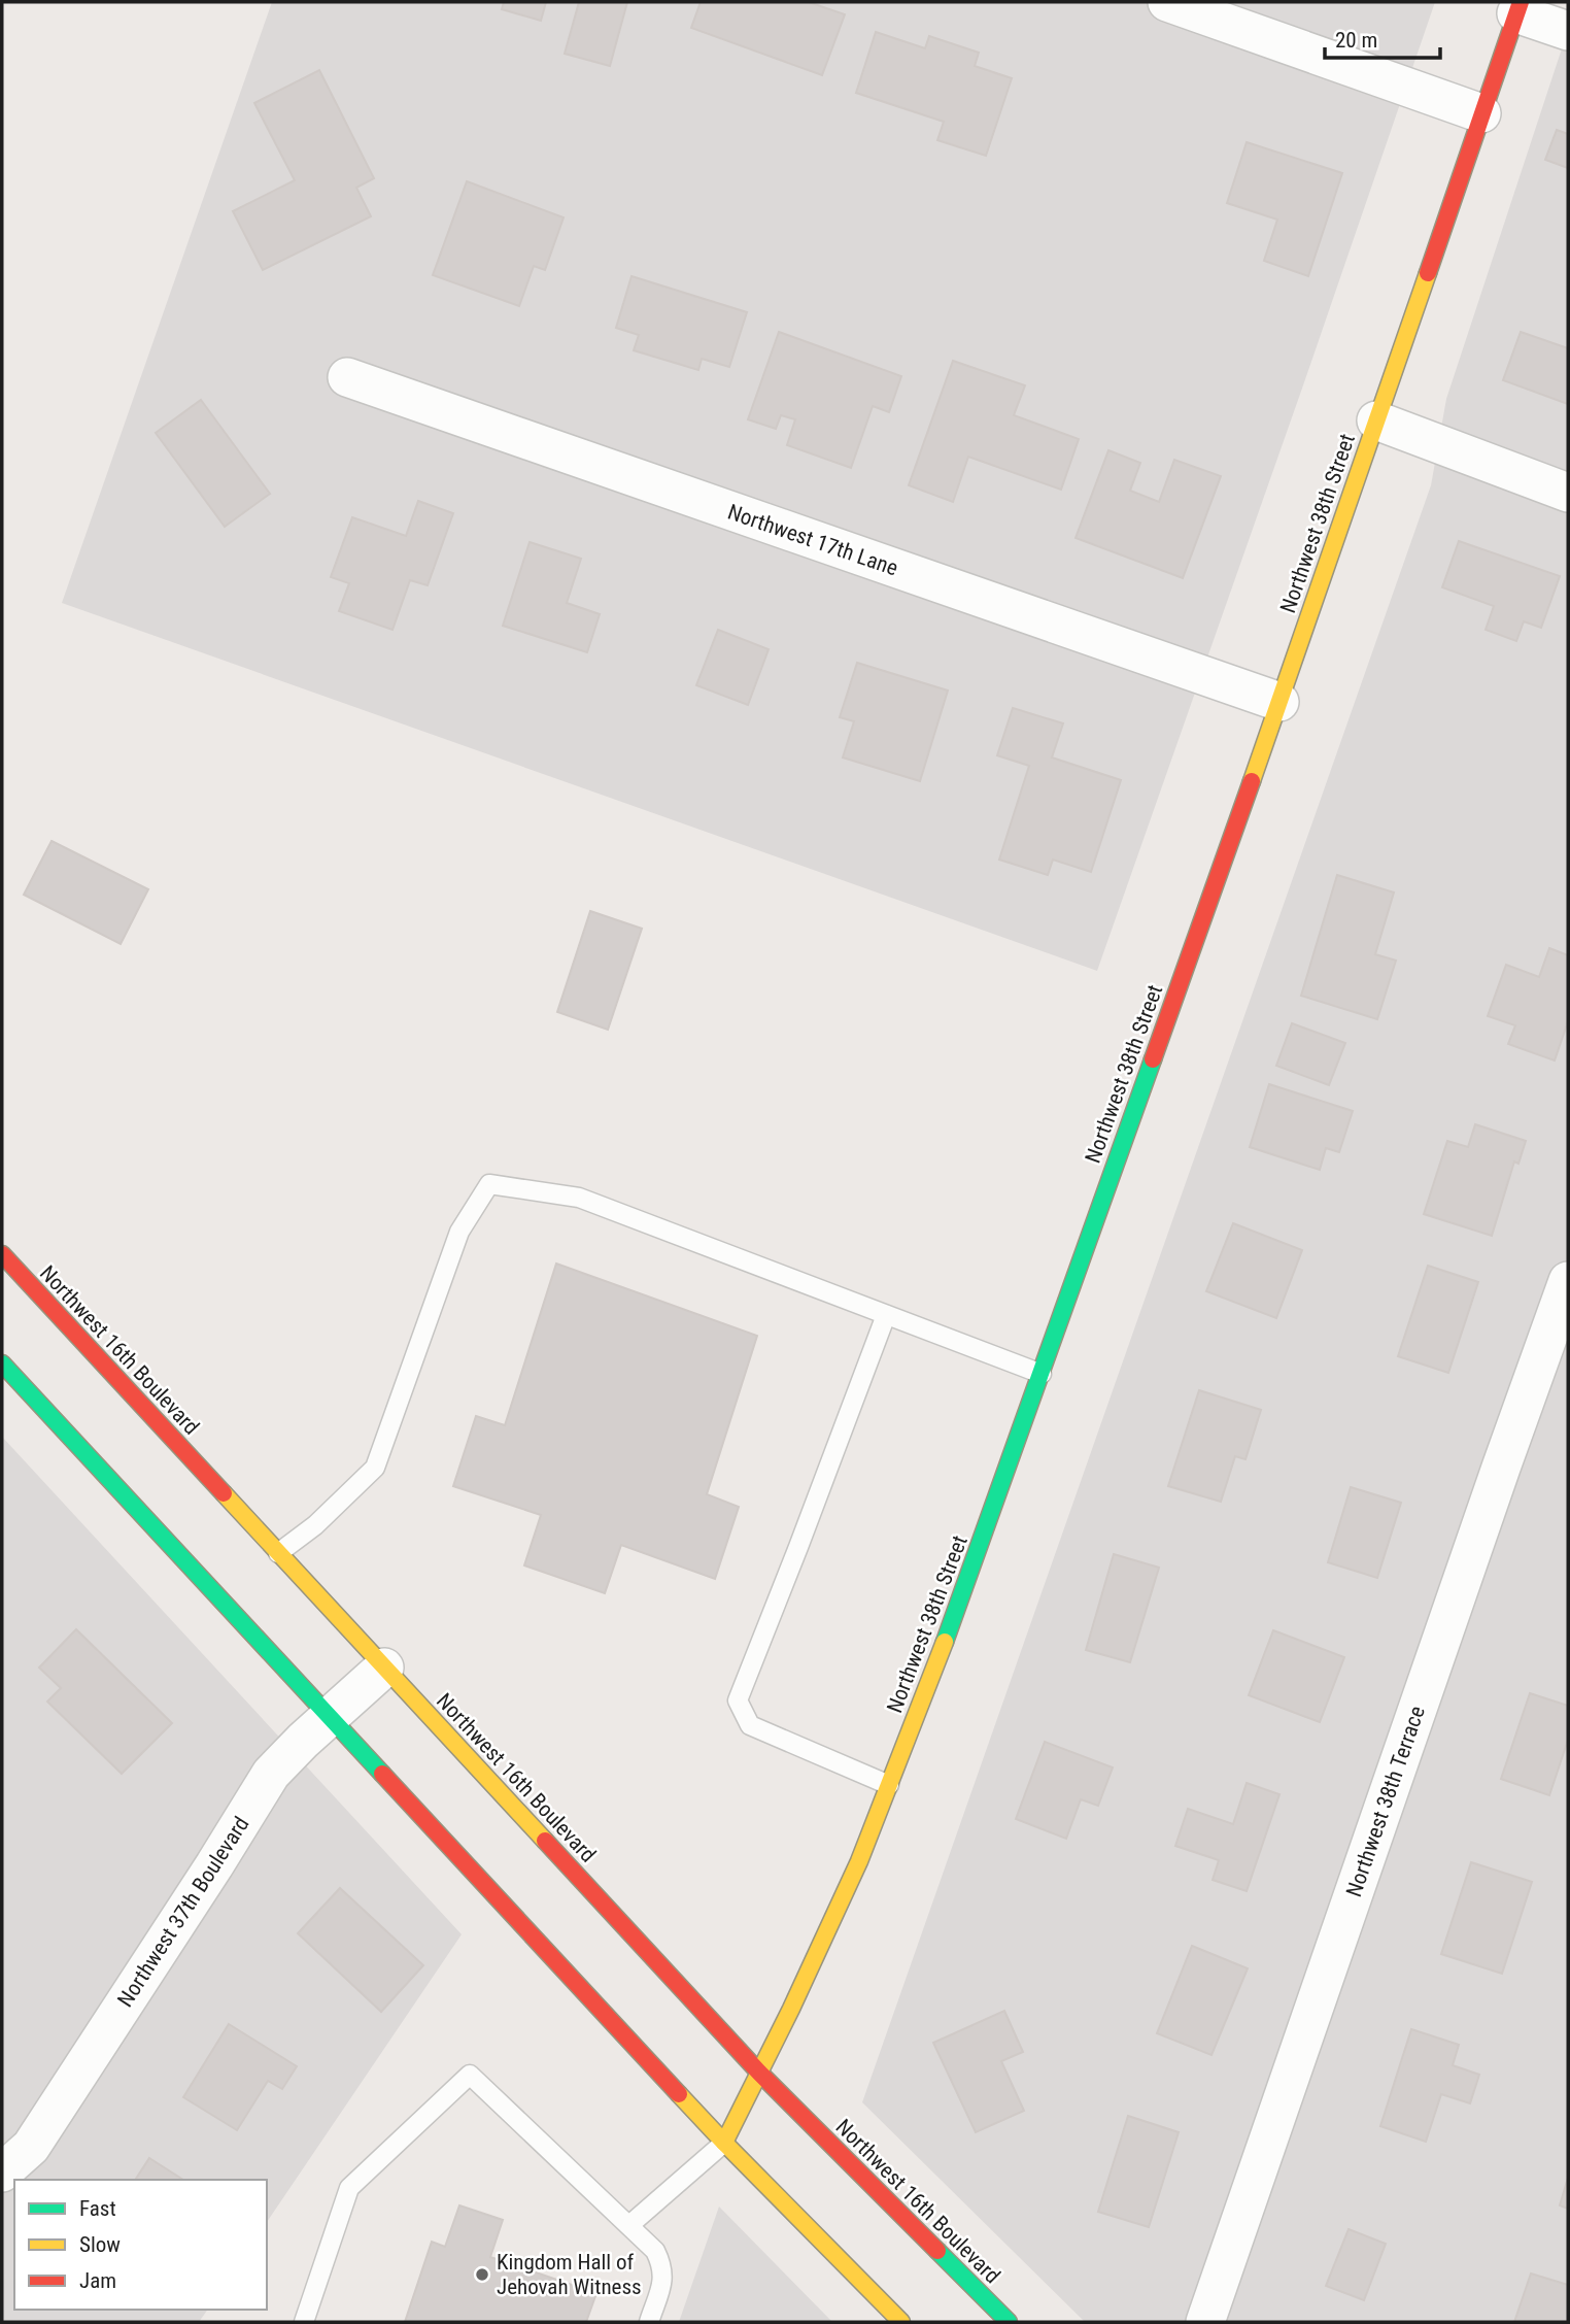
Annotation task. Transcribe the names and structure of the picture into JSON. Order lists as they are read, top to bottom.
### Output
{
  "streets": {
    "main road": ["Northwest 38th Street", "Northwest 16th Boulevard"],
    "street": ["Northwest 17th Lane", "Northwest 38th Terrace", "Northwest 37th Boulevard"]
  },
  "crossings": [
    ["Northwest 38th Street", "Northwest 17th Lane"],
    ["Northwest 38th Street", "Northwest 16th Boulevard"],
    ["Northwest 16th Boulevard", "Northwest 37th Boulevard"]
  ],
  "places": ["Kingdom Hall of Jehovah Witness"],
  "legend": ["Fast", "Slow", "Jam"],
  "scale_bar": "20 m"
}
